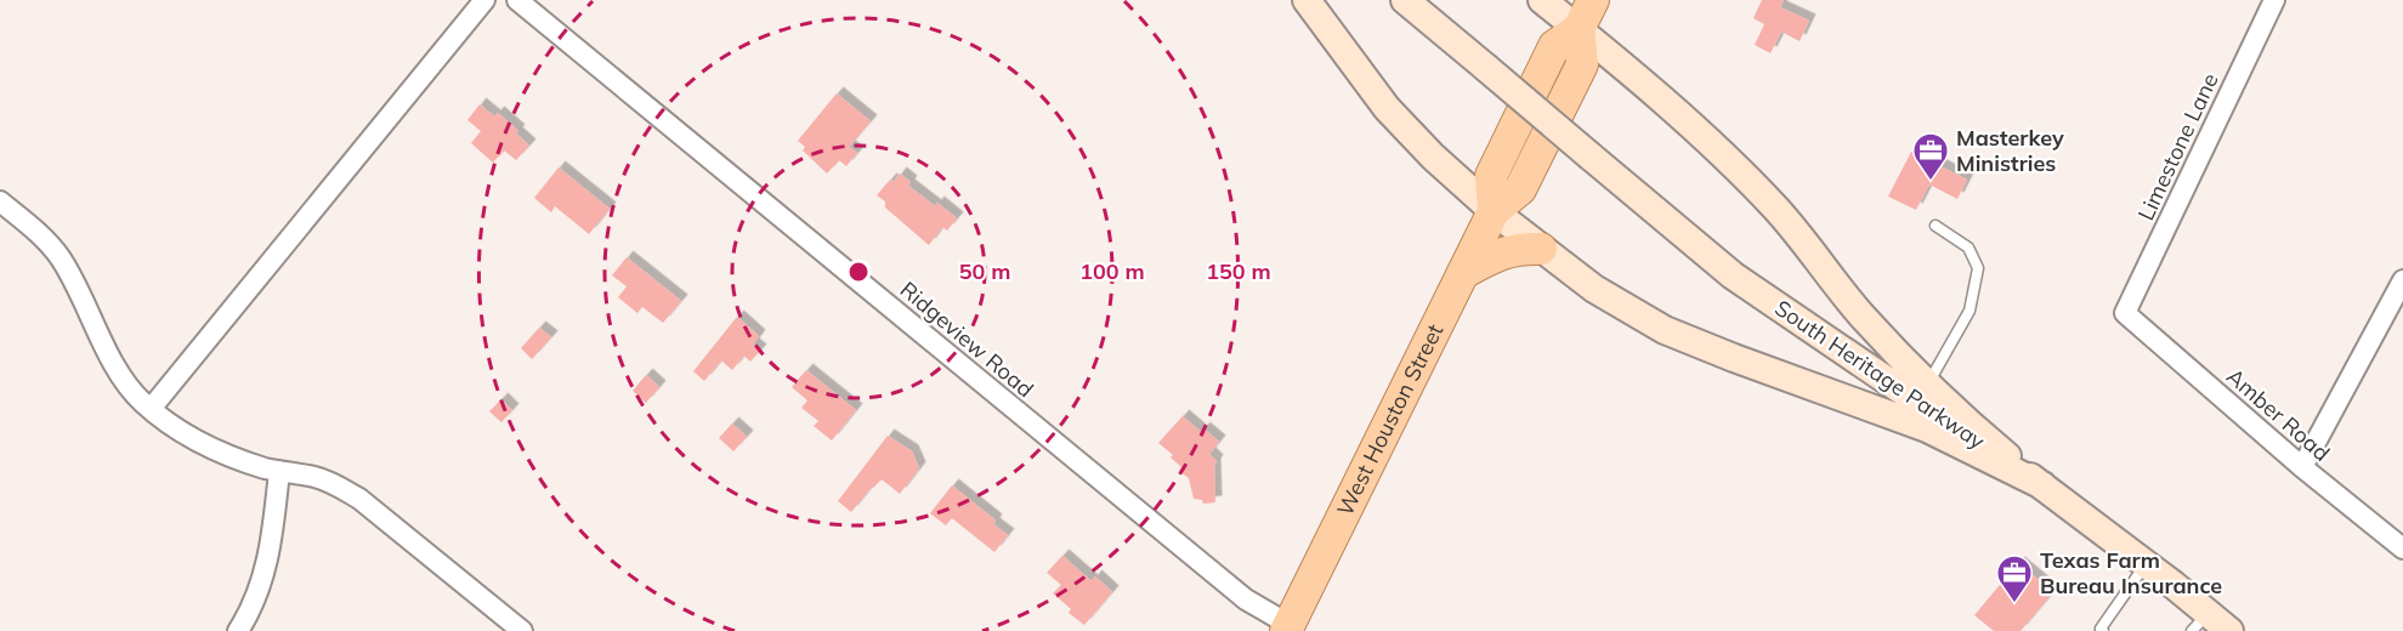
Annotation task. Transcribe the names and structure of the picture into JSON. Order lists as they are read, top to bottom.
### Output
{
  "streets": {
    "main road": ["South Heritage Parkway", "West Houston Street"],
    "street": ["Limestone Lane", "Ridgeview Road", "Amber Road"]
  },
  "crossings": [
    ["Limestone Lane", "Amber Road"],
    ["Ridgeview Road", "West Houston Street"]
  ],
  "places": {
    "office": ["Masterkey Ministries", "Texas Farm Bureau Insurance"]
  },
  "rings": ["50 m", "100 m", "150 m"]
}
